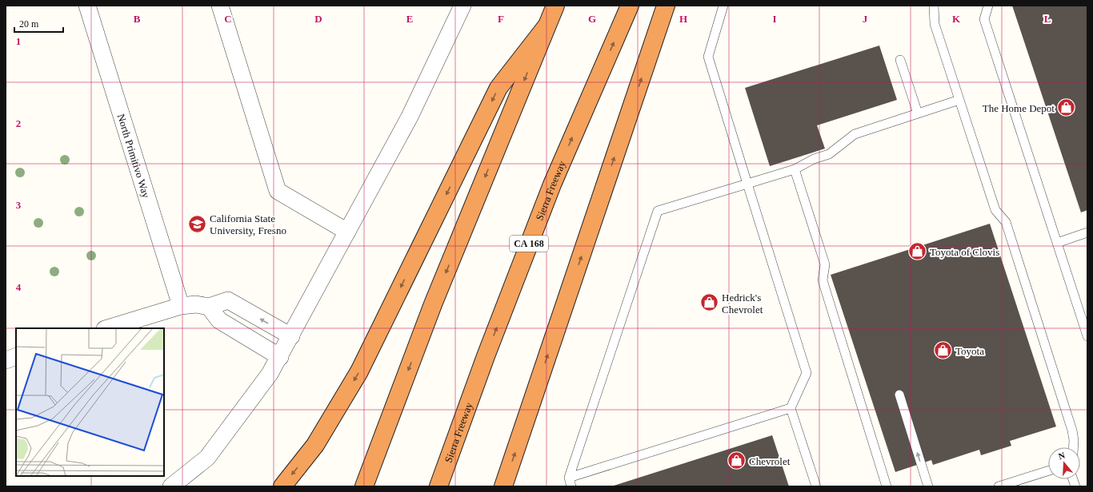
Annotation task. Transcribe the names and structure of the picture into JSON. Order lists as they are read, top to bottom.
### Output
{
  "streets": {
    "highway": ["Sierra Freeway", "CA 168"],
    "street": ["North Primitivo Way"]
  },
  "places": {
    "shop": [
      "The Home Depot",
      "Toyota of Clovis",
      "Hedrick's Chevrolet",
      "Toyota",
      "Chevrolet"
    ],
    "school or university": ["California State University, Fresno"]
  },
  "scale_bar": "20 m",
  "north": "top",
  "grid": {
    "columns": [
      "B",
      "C",
      "D",
      "E",
      "F",
      "G",
      "H",
      "I",
      "J",
      "K",
      "L"
    ],
    "rows": [
      "1",
      "2",
      "3",
      "4"
    ]
  }
}
